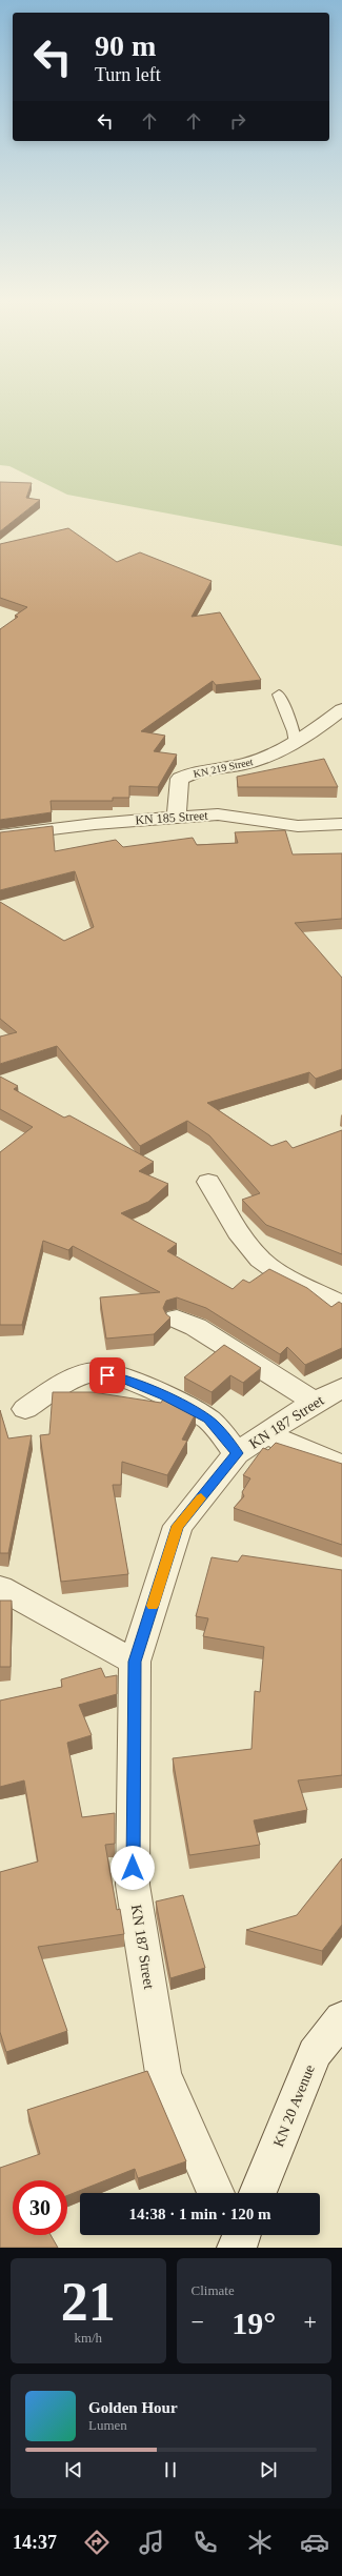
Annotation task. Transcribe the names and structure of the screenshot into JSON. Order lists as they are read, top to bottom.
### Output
{
  "streets": {
    "street": [
      "KN 219 Street",
      "KN 185 Street",
      "KN 187 Street",
      "KN 20 Avenue"
    ]
  },
  "crossings": [
    ["KN 219 Street", "KN 185 Street"]
  ],
  "page": {
    "turn": ["90 m", "Turn left"],
    "limit": "30",
    "trip": "14:38 · 1 min · 120 m",
    "tile": [
      ["21", "km/h"],
      "Climate"
    ],
    "heat": ["−", "19°", "+"],
    "song": ["Golden Hour", "Lumen"],
    "tabs": "14:37"
  }
}
